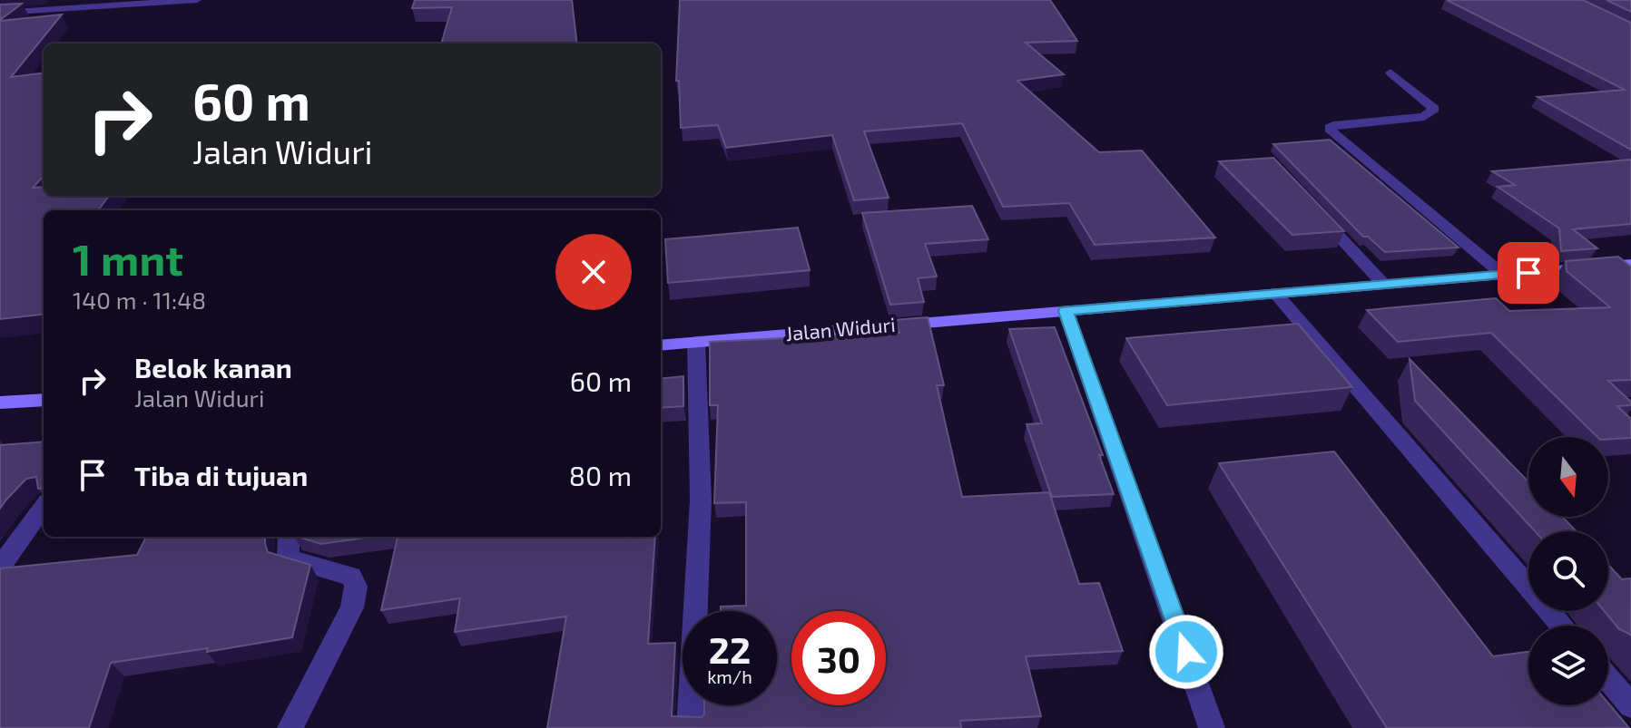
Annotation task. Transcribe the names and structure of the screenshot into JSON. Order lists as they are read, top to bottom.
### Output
{
  "streets": {
    "main road": ["Jalan Widuri"]
  },
  "north": "bottom",
  "page": {
    "turn": ["60 m", "Jalan Widuri"],
    "heading": ["1 mnt", "140 m · 11:48"],
    "list": [
      {
        "name": "Belok kanan",
        "note": "Jalan Widuri",
        "value": "60 m"
      },
      {
        "name": "Tiba di tujuan",
        "value": "80 m"
      }
    ],
    "speed": "22 km/h",
    "limit": "30"
  }
}
